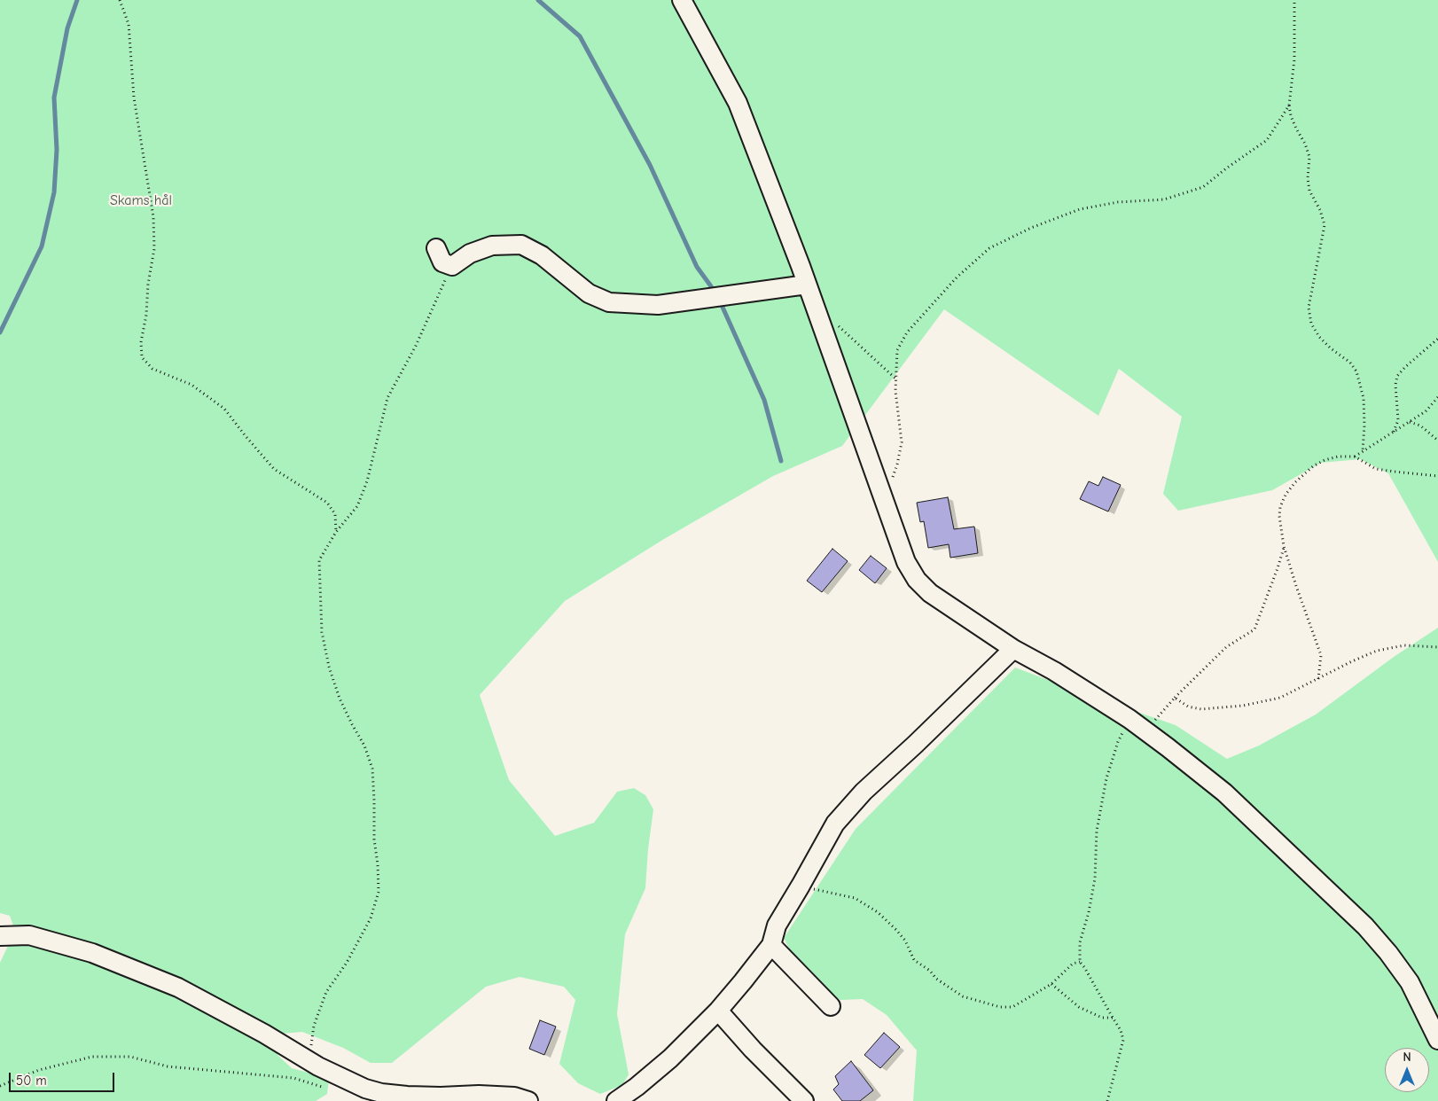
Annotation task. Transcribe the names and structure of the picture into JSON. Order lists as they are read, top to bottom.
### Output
{
  "parks": ["Skams hål"],
  "scale_bar": "50 m",
  "north": "top"
}
